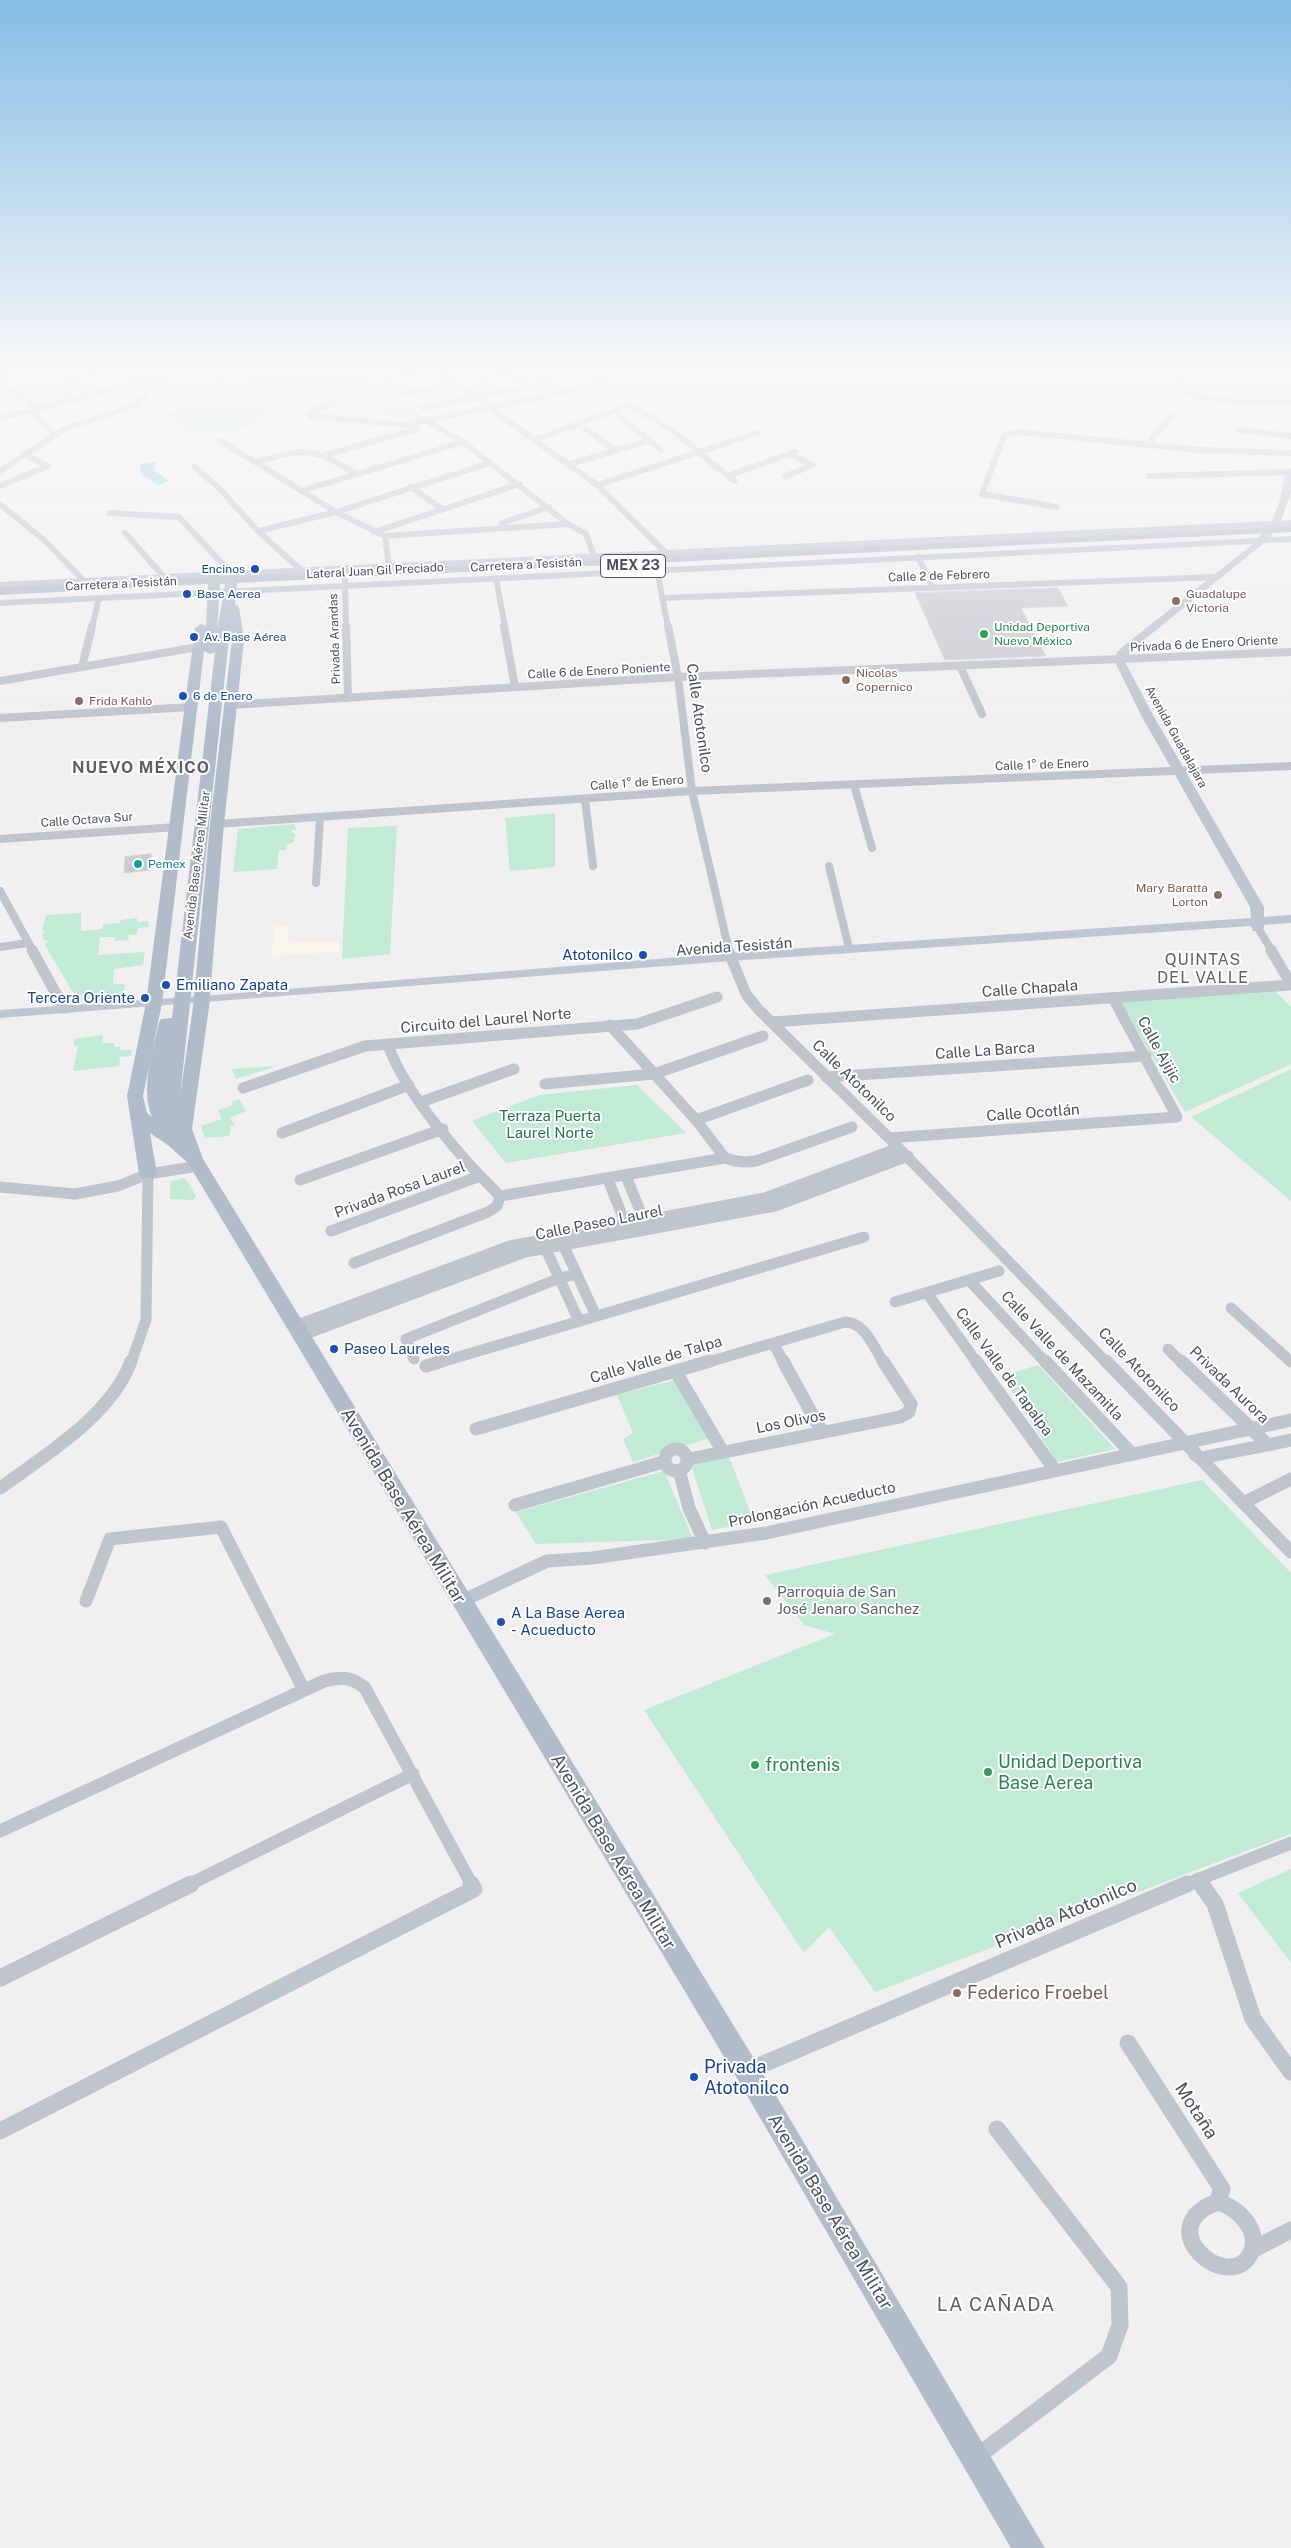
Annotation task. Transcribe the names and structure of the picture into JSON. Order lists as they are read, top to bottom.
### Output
{
  "streets": {
    "main road": [
      "Carretera a Tesistán",
      "MEX 23",
      "Lateral Juan Gil Preciado",
      "Avenida Base Aérea Militar",
      "Avenida Tesistán"
    ],
    "street": [
      "Calle 2 de Febrero",
      "Privada Arandas",
      "Privada 6 de Enero Oriente",
      "Calle 6 de Enero Poniente",
      "Calle Atotonilco",
      "Avenida Guadalajara",
      "Calle 1° de Enero",
      "Calle Octava Sur",
      "Calle Chapala",
      "Circuito del Laurel Norte",
      "Calle Ajijic",
      "Calle La Barca",
      "Calle Ocotlán",
      "Privada Rosa Laurel",
      "Calle Paseo Laurel",
      "Calle Valle de Mazamitla",
      "Calle Valle de Talpa",
      "Calle Valle de Tapalpa",
      "Privada Aurora",
      "Los Olivos",
      "Prolongación Acueducto",
      "Privada Atotonilco",
      "Motaña"
    ]
  },
  "crossings": [
    ["Carretera a Tesistán", "Lateral Juan Gil Preciado"],
    ["Carretera a Tesistán", "Privada Arandas"],
    ["Carretera a Tesistán", "Avenida Base Aérea Militar"],
    ["Lateral Juan Gil Preciado", "Privada Arandas"],
    ["Lateral Juan Gil Preciado", "Calle Atotonilco"],
    ["Lateral Juan Gil Preciado", "Avenida Base Aérea Militar"],
    ["Calle 2 de Febrero", "Calle Atotonilco"],
    ["Privada Arandas", "Calle 6 de Enero Poniente"],
    ["Privada 6 de Enero Oriente", "Calle 6 de Enero Poniente"],
    ["Privada 6 de Enero Oriente", "Avenida Guadalajara"],
    ["Calle 6 de Enero Poniente", "Calle Atotonilco"],
    ["Calle 6 de Enero Poniente", "Avenida Guadalajara"],
    ["Calle 6 de Enero Poniente", "Avenida Base Aérea Militar"],
    ["Calle Atotonilco", "Calle 1° de Enero"],
    ["Calle Atotonilco", "Avenida Tesistán"],
    ["Calle Atotonilco", "Calle Chapala"],
    ["Calle Atotonilco", "Calle La Barca"],
    ["Calle Atotonilco", "Calle Ocotlán"],
    ["Calle Atotonilco", "Calle Paseo Laurel"],
    ["Calle Atotonilco", "Prolongación Acueducto"],
    ["Avenida Guadalajara", "Calle 1° de Enero"],
    ["Avenida Guadalajara", "Avenida Tesistán"],
    ["Avenida Guadalajara", "Calle Chapala"],
    ["Calle 1° de Enero", "Avenida Base Aérea Militar"],
    ["Calle Octava Sur", "Avenida Base Aérea Militar"],
    ["Avenida Base Aérea Militar", "Avenida Tesistán"],
    ["Avenida Base Aérea Militar", "Calle Paseo Laurel"],
    ["Avenida Base Aérea Militar", "Prolongación Acueducto"],
    ["Avenida Base Aérea Militar", "Privada Atotonilco"],
    ["Calle Chapala", "Calle Ajijic"],
    ["Circuito del Laurel Norte", "Privada Rosa Laurel"],
    ["Calle Ajijic", "Calle La Barca"],
    ["Calle Ajijic", "Calle Ocotlán"],
    ["Calle Valle de Mazamitla", "Prolongación Acueducto"],
    ["Calle Valle de Talpa", "Los Olivos"],
    ["Calle Valle de Tapalpa", "Prolongación Acueducto"],
    ["Privada Aurora", "Prolongación Acueducto"]
  ],
  "districts": ["NUEVO MÉXICO", "QUINTAS DEL VALLE", "LA CAÑADA"],
  "parks": ["Terraza Puerta Laurel Norte"],
  "places": [
    "Encinos",
    "Base Aerea",
    "Guadalupe Victoria",
    "Unidad Deportiva Nuevo México",
    "Av. Base Aérea",
    "Nicolas Copernico",
    "6 de Enero",
    "Frida Kahlo",
    "Pemex",
    "Mary Baratta Lorton",
    "Atotonilco",
    "Emiliano Zapata",
    "Tercera Oriente",
    "Paseo Laureles",
    "Parroquia de San José Jenaro Sanchez",
    "A La Base Aerea - Acueducto",
    "frontenis",
    "Unidad Deportiva Base Aerea",
    "Federico Froebel",
    "Privada Atotonilco"
  ]
}
